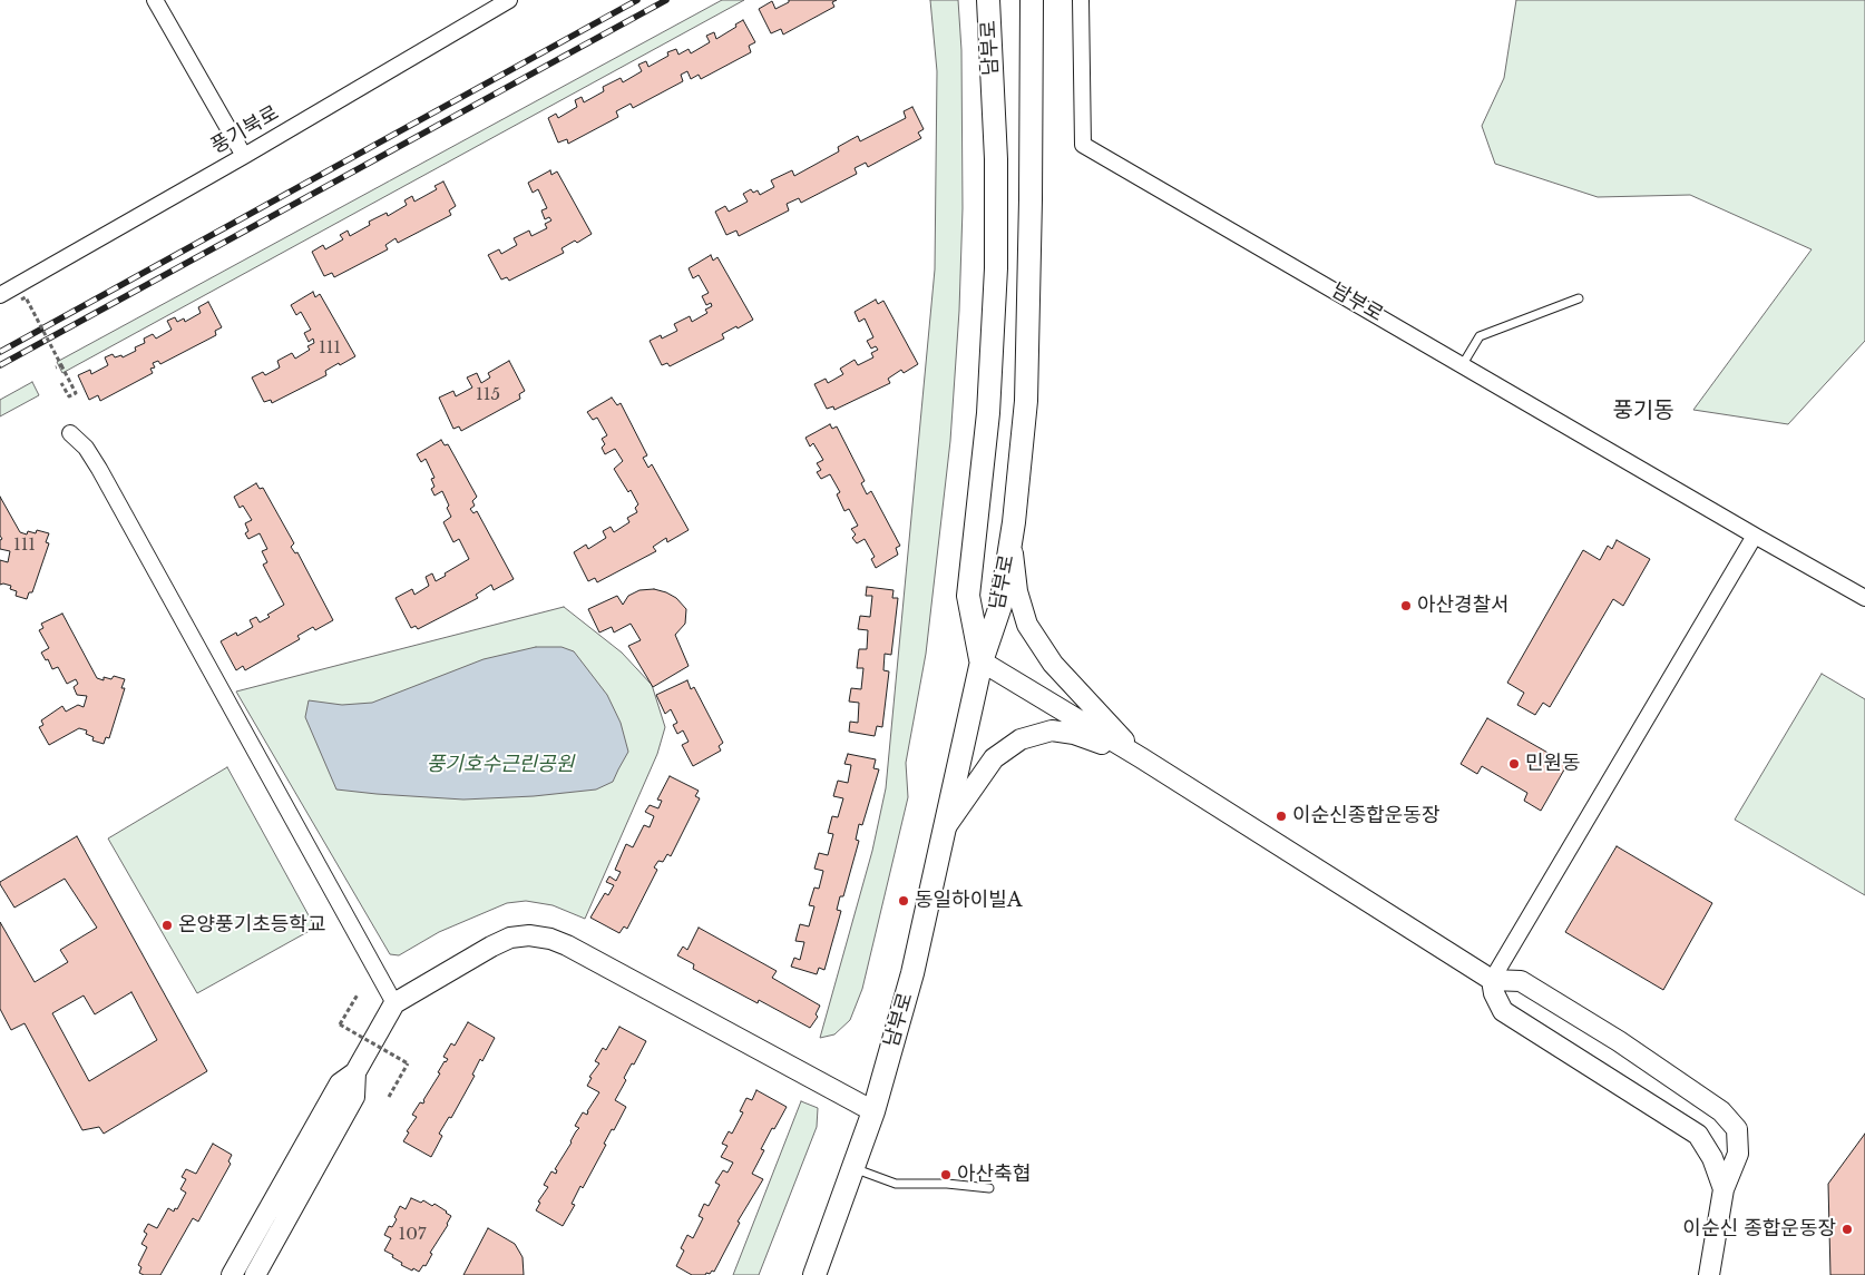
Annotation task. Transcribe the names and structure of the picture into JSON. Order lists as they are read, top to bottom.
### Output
{
  "streets": {
    "main road": ["남부로"],
    "street": ["풍기북로"]
  },
  "districts": ["풍기동"],
  "parks": ["풍기호수근린공원"],
  "places": [
    "아산경찰서",
    "민원동",
    "이순신종합운동장",
    "동일하이빌A",
    "온양풍기초등학교",
    "아산축협",
    "이순신 종합운동장"
  ],
  "house_numbers": [
    "111",
    "115",
    "111",
    "107"
  ]
}
